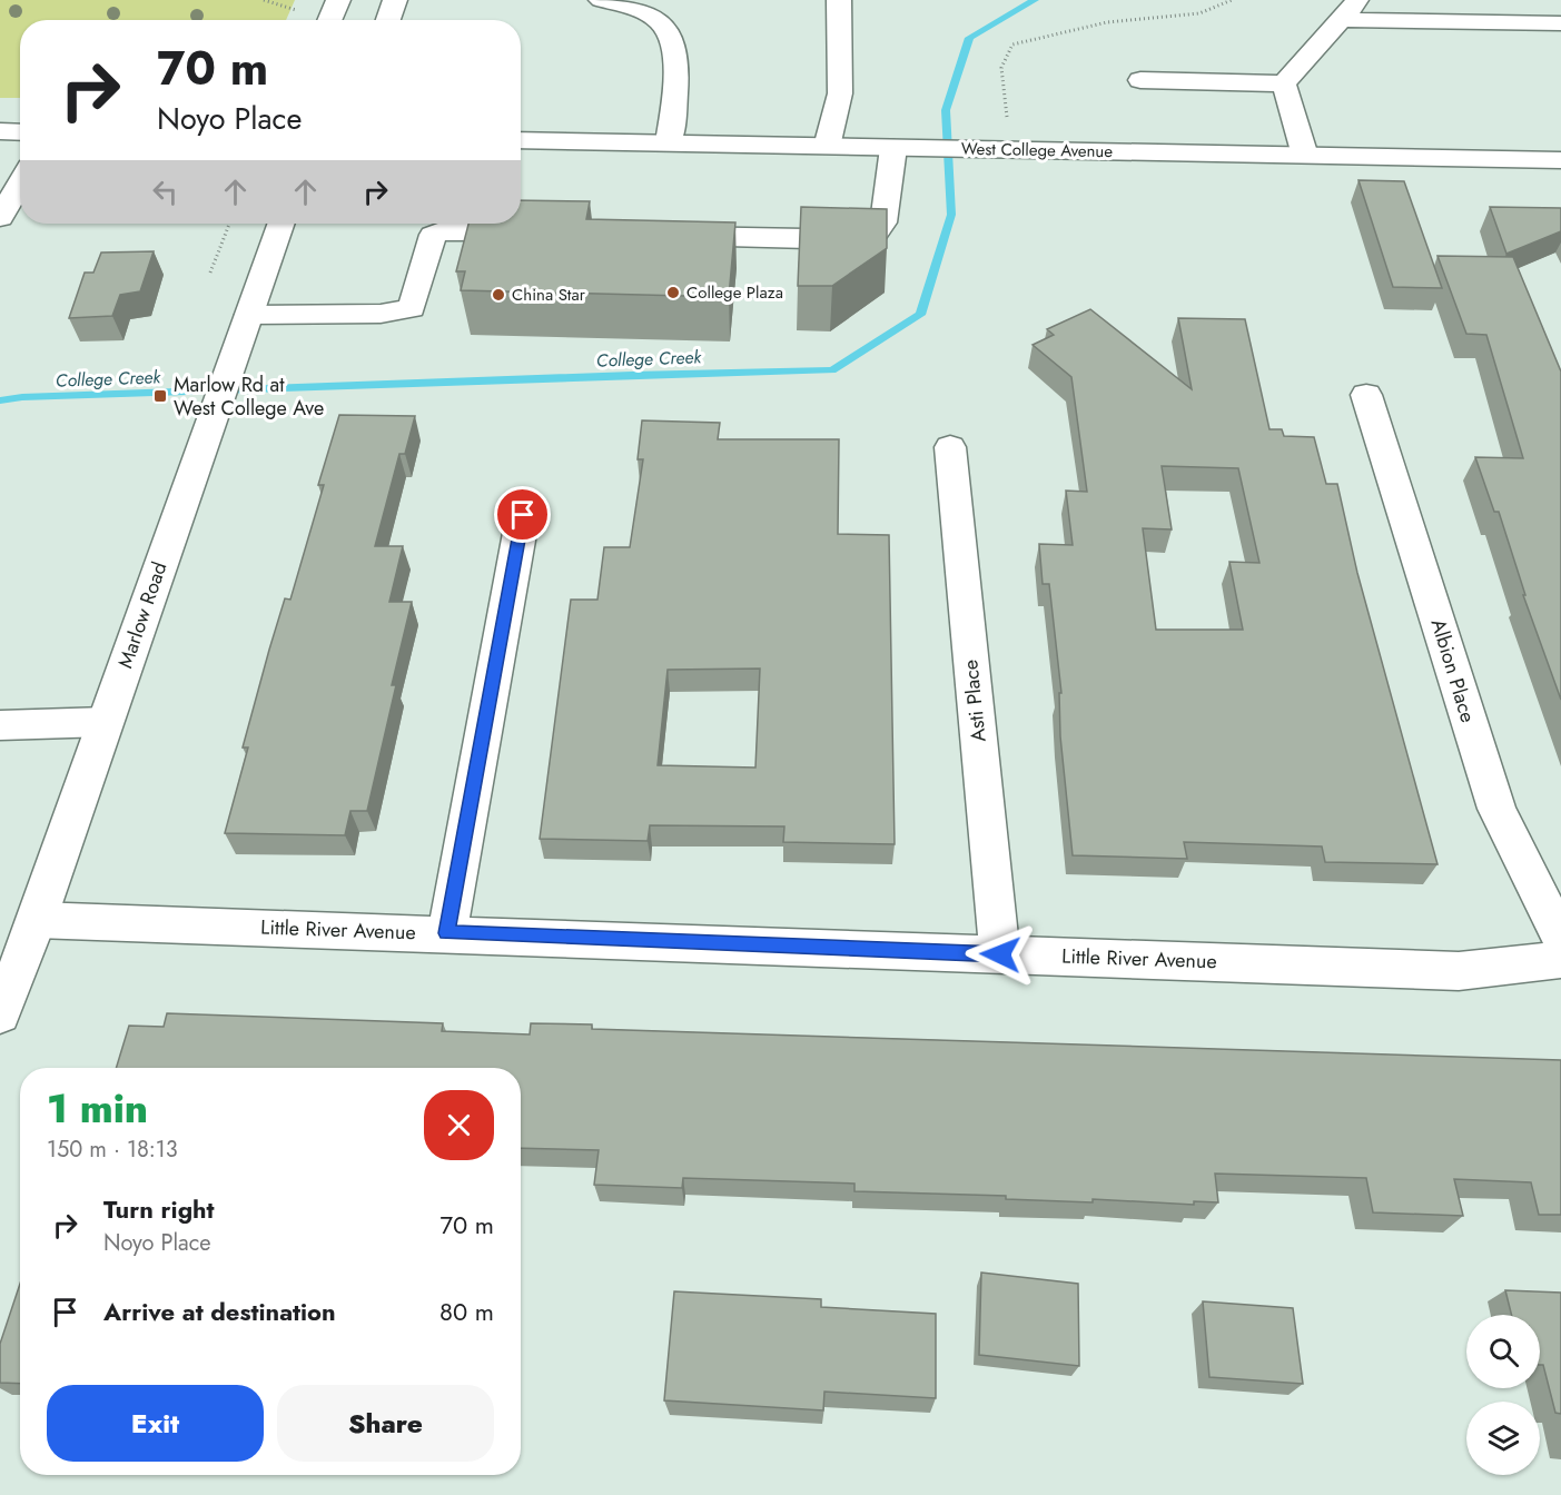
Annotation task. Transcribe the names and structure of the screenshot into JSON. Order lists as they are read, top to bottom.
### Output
{
  "streets": {
    "street": [
      "West College Avenue",
      "Marlow Road",
      "Albion Place",
      "Asti Place",
      "Little River Avenue"
    ]
  },
  "crossings": [
    ["Marlow Road", "Little River Avenue"],
    ["Asti Place", "Little River Avenue"]
  ],
  "water": ["College Creek"],
  "places": {
    "other": ["College Plaza", "China Star"],
    "transit": ["Marlow Rd at West College Ave"]
  },
  "page": {
    "turn": ["70 m", "Noyo Place"],
    "heading": ["1 min", "150 m · 18:13"],
    "list": [
      {
        "name": "Turn right",
        "note": "Noyo Place",
        "value": "70 m"
      },
      {
        "name": "Arrive at destination",
        "value": "80 m"
      }
    ],
    "buttons": ["Exit", "Share"]
  }
}
